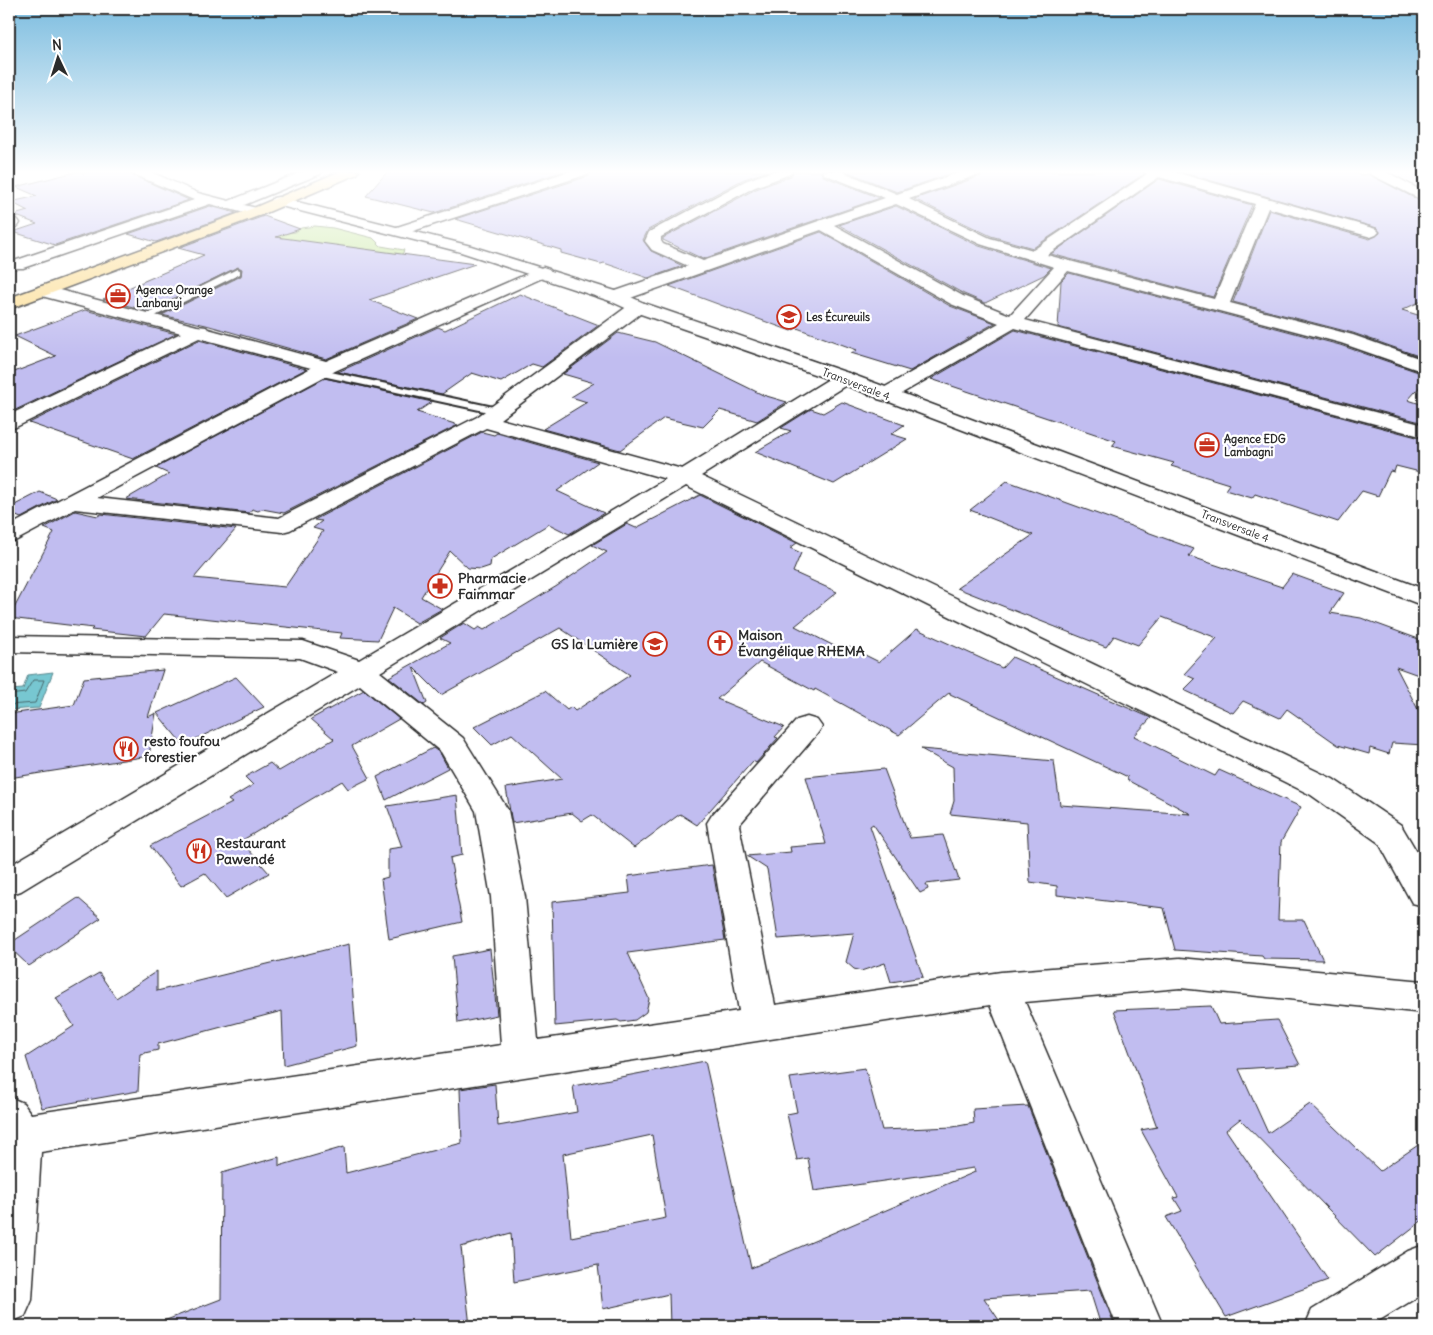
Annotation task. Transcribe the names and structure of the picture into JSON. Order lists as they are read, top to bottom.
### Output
{
  "streets": {
    "street": ["Transversale 4"]
  },
  "places": {
    "office": ["Agence Orange Lanbanyi", "Agence EDG Lambagni"],
    "school or university": ["Les Écureuils", "GS la Lumière"],
    "pharmacy": ["Pharmacie Faimmar"],
    "church": ["Maison Évangélique RHEMA"],
    "restaurant": ["resto foufou forestier", "Restaurant Pawendé"]
  },
  "north": "top"
}
